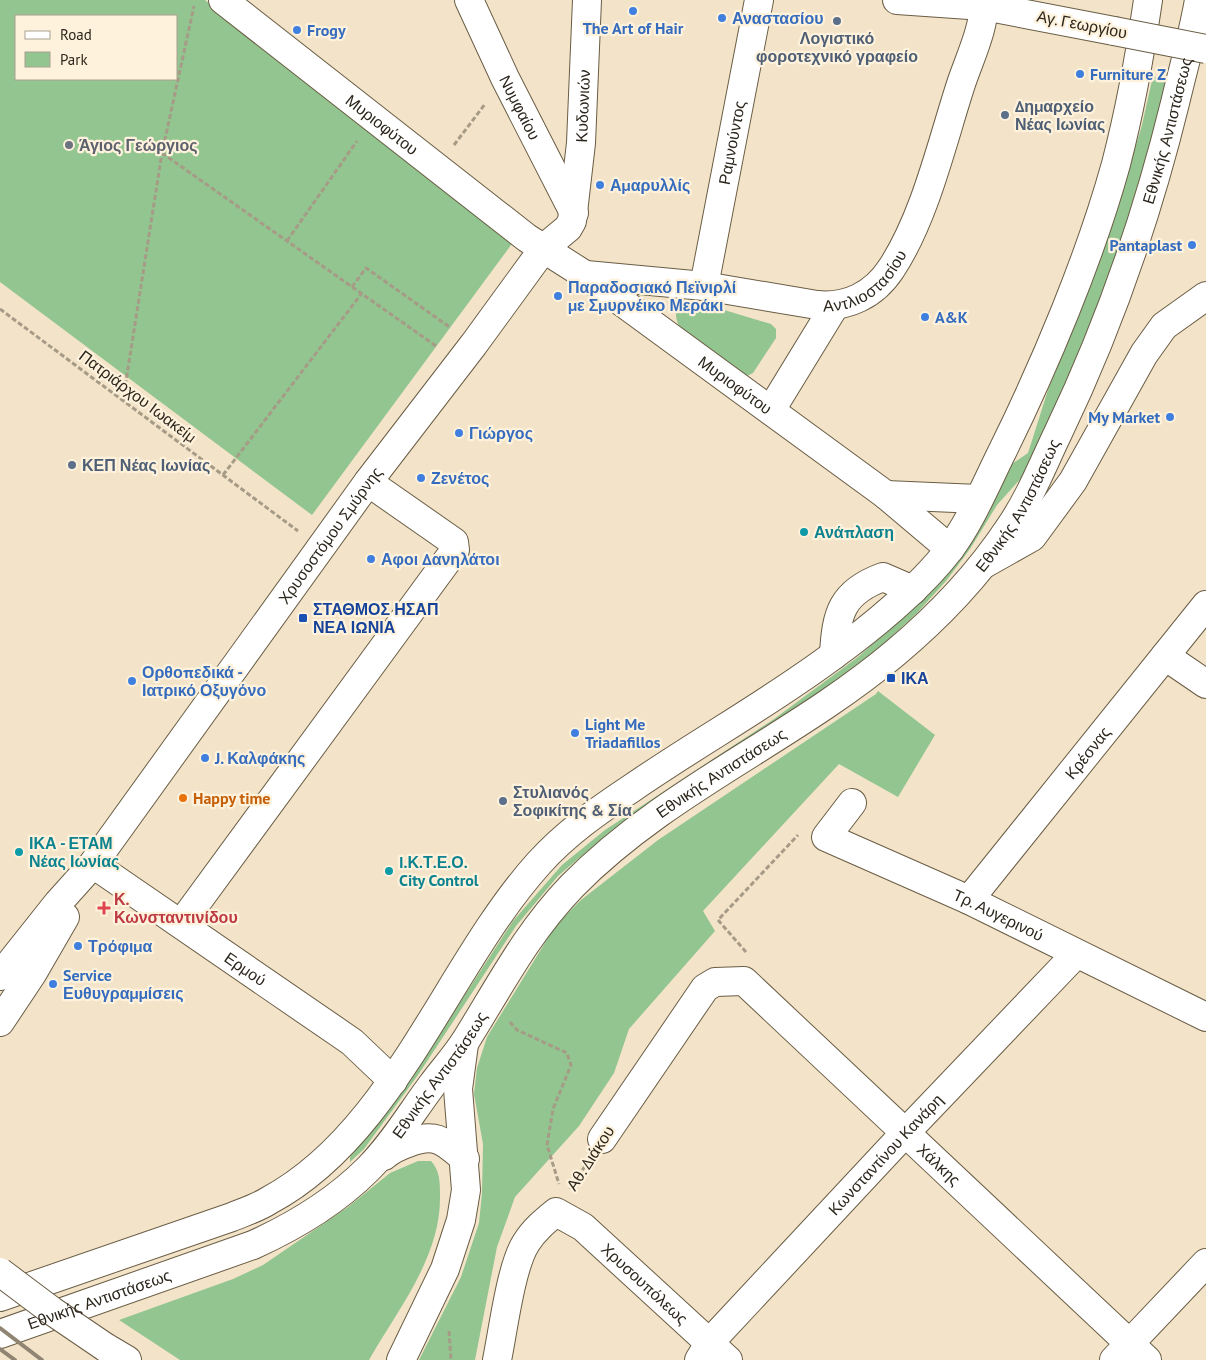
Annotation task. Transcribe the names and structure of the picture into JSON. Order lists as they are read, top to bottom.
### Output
{
  "streets": {
    "street": [
      "Αγ. Γεωργίου",
      "Νυμφαίου",
      "Κυδωνιών",
      "Μυριοφύτου",
      "Εθνικής Αντιστάσεως",
      "Ραμνούντος",
      "Αντλιοστασίου",
      "Χρυσοστόμου Σμύρνης",
      "Κρέσνας",
      "Τρ. Αυγερινού",
      "Ερμού",
      "Κωνσταντίνου Κανάρη",
      "Αθ. Διάκου",
      "Χάλκης",
      "Χρυσουπόλεως"
    ],
    "path": ["Πατριάρχου Ιωακείμ"]
  },
  "crossings": [
    ["Αγ. Γεωργίου", "Αντλιοστασίου"],
    ["Νυμφαίου", "Κυδωνιών"],
    ["Νυμφαίου", "Χρυσοστόμου Σμύρνης"],
    ["Κυδωνιών", "Χρυσοστόμου Σμύρνης"],
    ["Μυριοφύτου", "Εθνικής Αντιστάσεως"],
    ["Μυριοφύτου", "Αντλιοστασίου"],
    ["Μυριοφύτου", "Χρυσοστόμου Σμύρνης"],
    ["Εθνικής Αντιστάσεως", "Ερμού"],
    ["Ραμνούντος", "Αντλιοστασίου"],
    ["Αντλιοστασίου", "Χρυσοστόμου Σμύρνης"],
    ["Πατριάρχου Ιωακείμ", "Χρυσοστόμου Σμύρνης"],
    ["Χρυσοστόμου Σμύρνης", "Ερμού"],
    ["Κρέσνας", "Τρ. Αυγερινού"],
    ["Τρ. Αυγερινού", "Κωνσταντίνου Κανάρη"],
    ["Κωνσταντίνου Κανάρη", "Χάλκης"],
    ["Κωνσταντίνου Κανάρη", "Χρυσουπόλεως"],
    ["Αθ. Διάκου", "Χάλκης"],
    ["Αθ. Διάκου", "Χρυσουπόλεως"]
  ],
  "places": {
    "other": [
      "The Art of Hair",
      "Αναστασίου",
      "Λογιστικό φοροτεχνικό γραφείο",
      "Frogy",
      "Furniture Z",
      "Δημαρχείο Νέας Ιωνίας",
      "Άγιος Γεώργιος",
      "Αμαρυλλίς",
      "Pantaplast",
      "Παραδοσιακό Πεϊνιρλί με Σμυρνέικο Μεράκι",
      "A&K",
      "My Market",
      "Γιώργος",
      "ΚΕΠ Νέας Ιωνίας",
      "Ζενέτος",
      "Ανάπλαση",
      "Αφοι Δανηλάτοι",
      "Ορθοπεδικά - Ιατρικό Οξυγόνο",
      "Light Me Triadafillos",
      "J. Καλφάκης",
      "Happy time",
      "Στυλιανός Σοφικίτης & Σία",
      "ΙΚΑ - ΕΤΑΜ Νέας Ιωνίας",
      "I.Κ.Τ.Ε.Ο. City Control",
      "Τρόφιμα",
      "Service Ευθυγραμμίσεις"
    ],
    "transit": ["ΣΤΑΘΜΟΣ ΗΣΑΠ ΝΕΑ ΙΩΝΙΑ", "ΙΚΑ"],
    "health": ["Κ. Κωνσταντινίδου"]
  },
  "legend": ["Road", "Park"]
}
